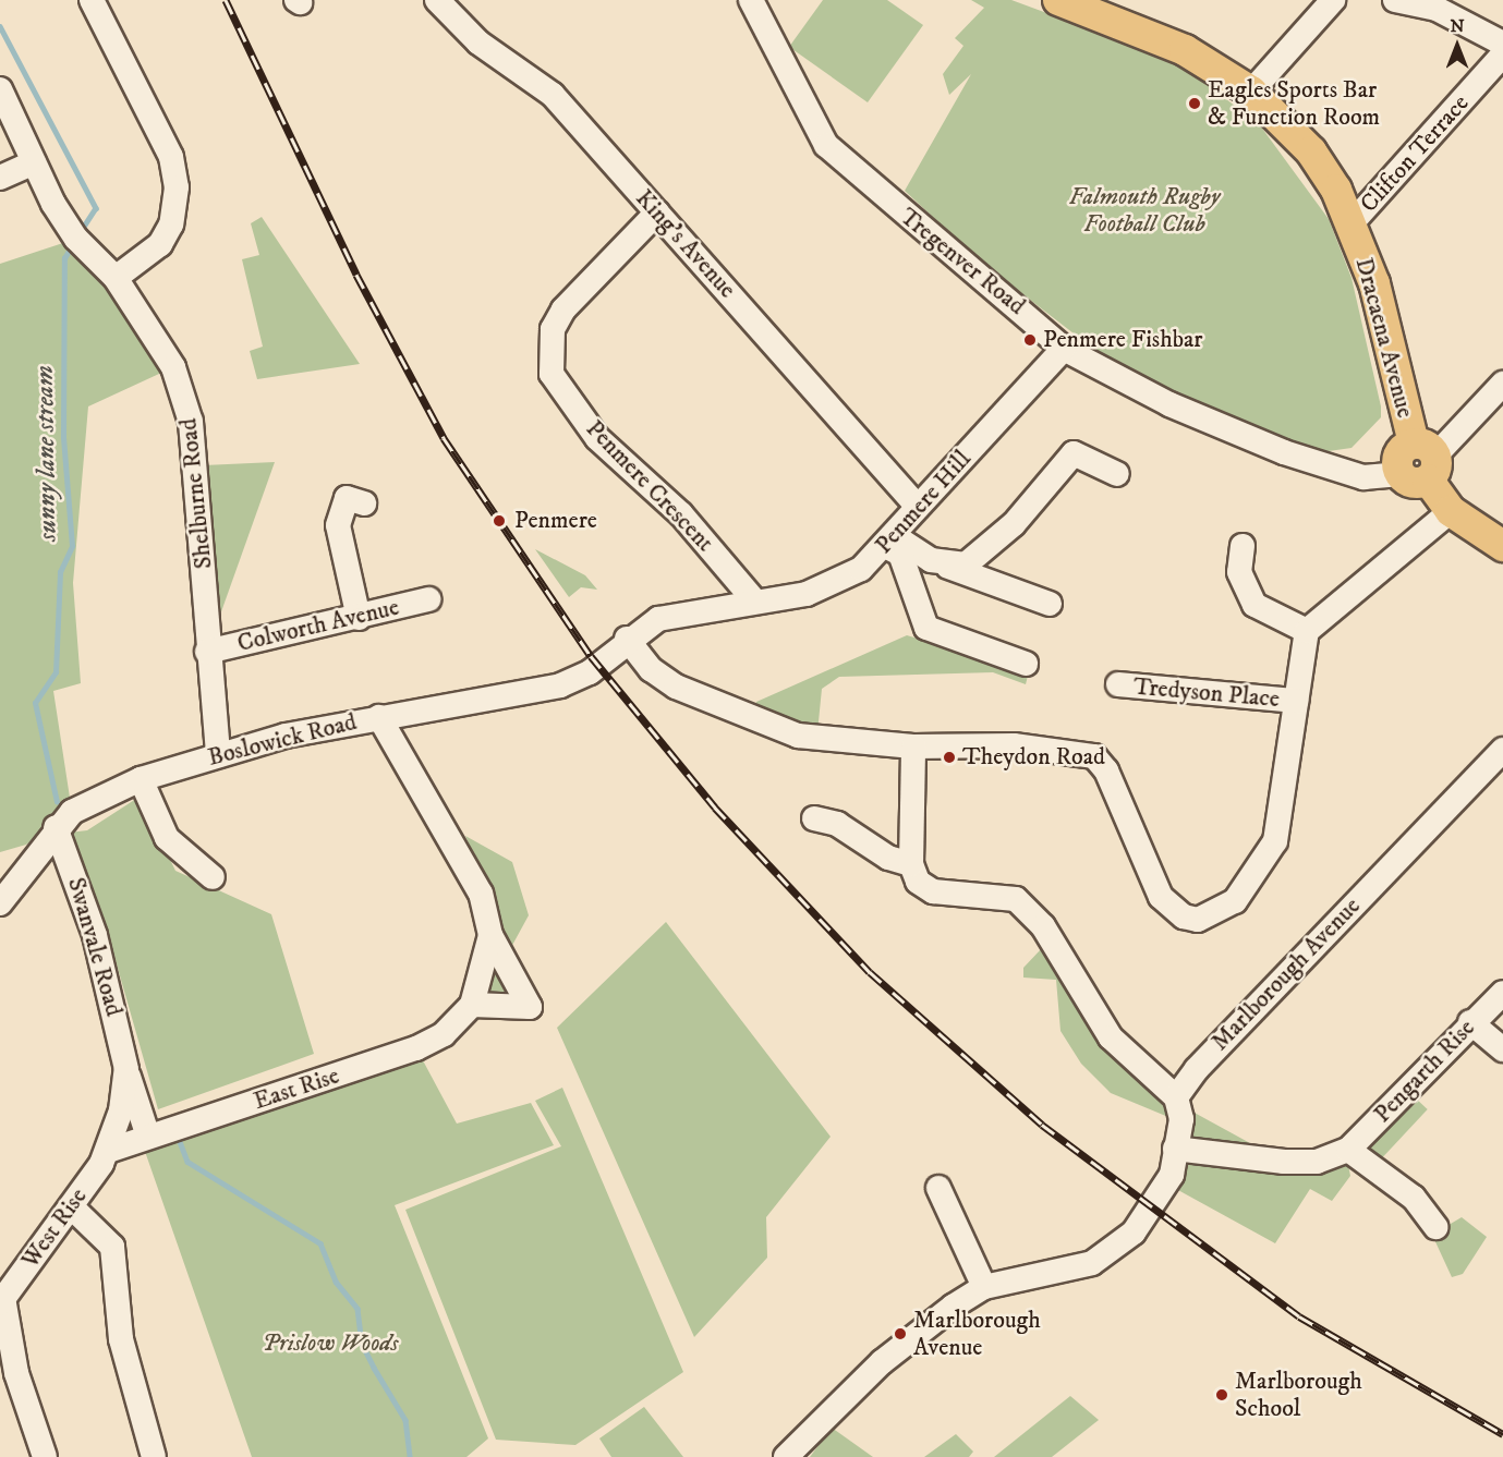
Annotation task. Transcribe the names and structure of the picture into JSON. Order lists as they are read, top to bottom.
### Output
{
  "streets": {
    "main road": ["Dracaena Avenue"],
    "street": [
      "Clifton Terrace",
      "King's Avenue",
      "Tregenver Road",
      "Penmere Crescent",
      "Shelburne Road",
      "Penmere Hill",
      "Colworth Avenue",
      "Tredyson Place",
      "Boslowick Road",
      "Swanvale Road",
      "Marlborough Avenue",
      "Pengarth Rise",
      "East Rise",
      "West Rise"
    ]
  },
  "crossings": [
    ["Clifton Terrace", "Dracaena Avenue"],
    ["King's Avenue", "Penmere Crescent"],
    ["King's Avenue", "Penmere Hill"],
    ["Tregenver Road", "Dracaena Avenue"],
    ["Tregenver Road", "Penmere Hill"],
    ["Penmere Crescent", "Penmere Hill"],
    ["Shelburne Road", "Colworth Avenue"],
    ["Shelburne Road", "Boslowick Road"],
    ["Penmere Hill", "Boslowick Road"],
    ["Boslowick Road", "Swanvale Road"],
    ["Boslowick Road", "East Rise"],
    ["Swanvale Road", "East Rise"],
    ["Swanvale Road", "West Rise"],
    ["East Rise", "West Rise"]
  ],
  "water": ["sunny lane stream"],
  "parks": ["Falmouth Rugby Football Club", "Prislow Woods"],
  "places": [
    "Eagles Sports Bar & Function Room",
    "Penmere Fishbar",
    "Penmere",
    "Theydon Road",
    "Marlborough Avenue",
    "Marlborough School"
  ],
  "north": "top"
}
